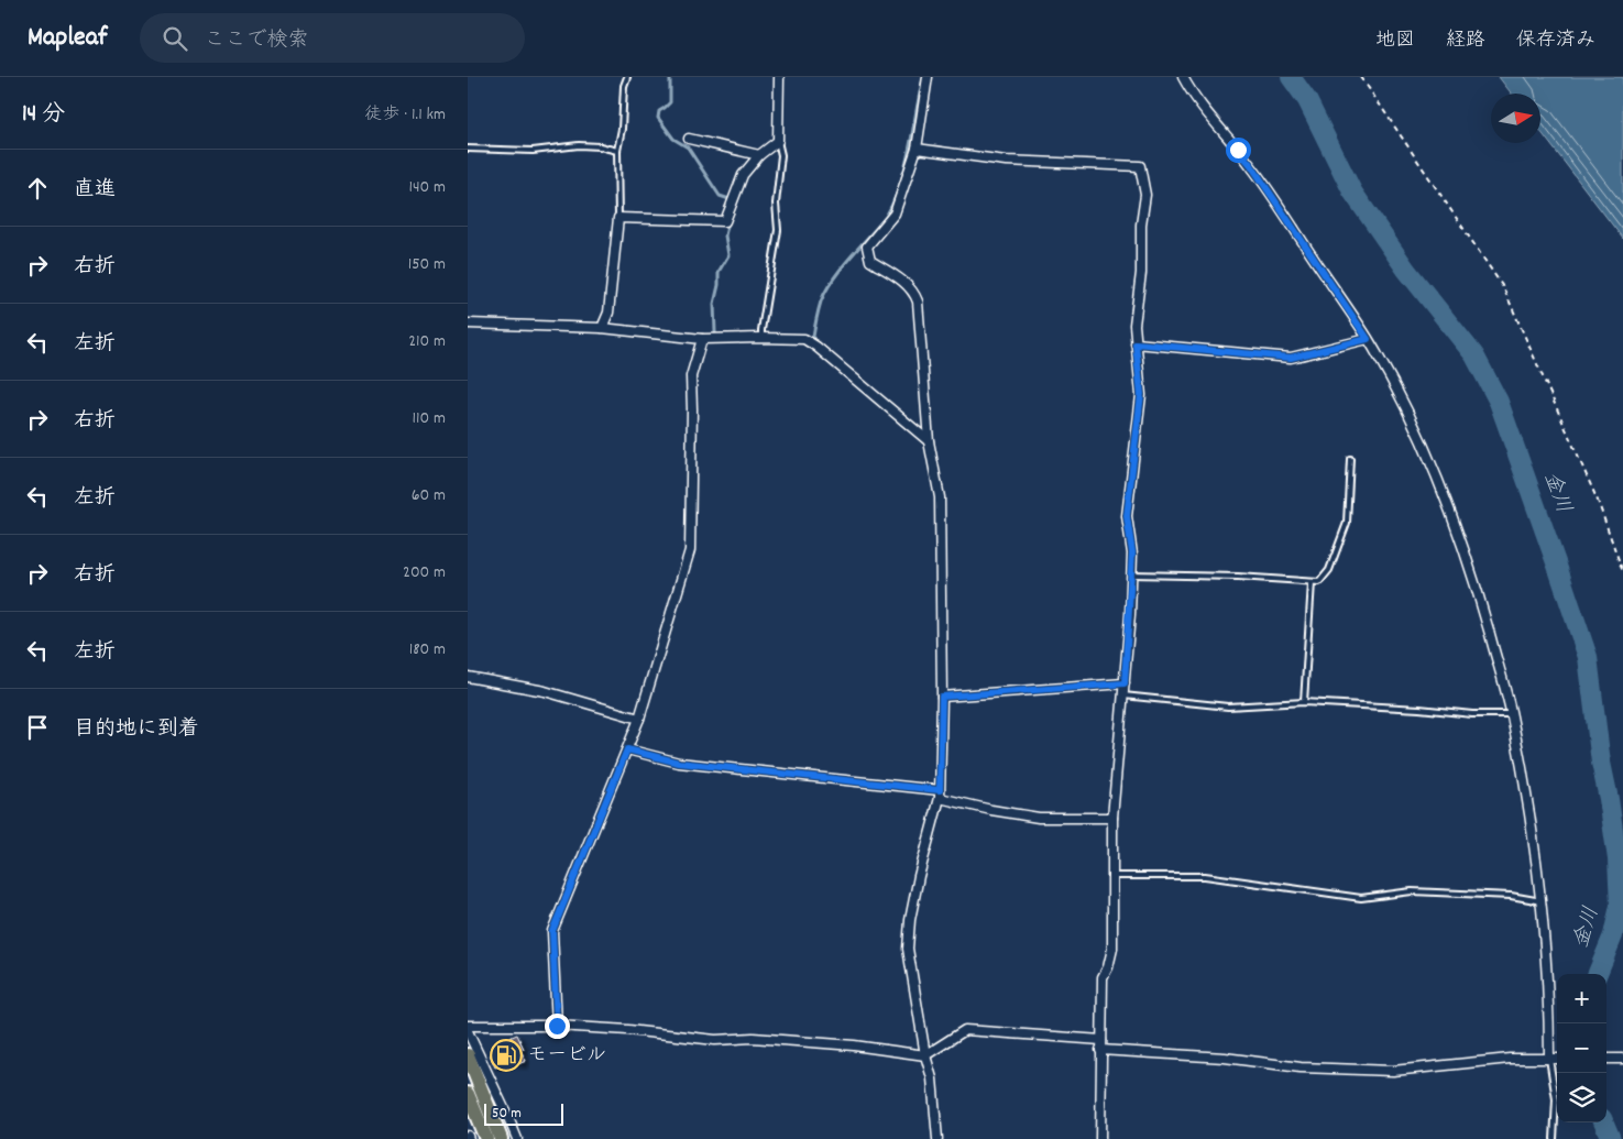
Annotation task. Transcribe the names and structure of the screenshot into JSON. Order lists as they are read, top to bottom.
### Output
{
  "water": ["金川"],
  "places": {
    "fuel station": ["モービル"]
  },
  "scale_bar": "50 m",
  "north": "right",
  "page": {
    "header": "Mapleaf",
    "search": "ここで検索",
    "nav": ["地図", "経路", "保存済み"],
    "heading": ["14 分", "徒歩 · 1.1 km"],
    "list": [
      ["直進", "140 m"],
      ["右折", "150 m"],
      ["左折", "210 m"],
      ["右折", "110 m"],
      ["左折", "60 m"],
      ["右折", "200 m"],
      ["左折", "180 m"],
      "目的地に到着"
    ],
    "map_buttons": ["+", "−"],
    "scale": "50 m"
  }
}
